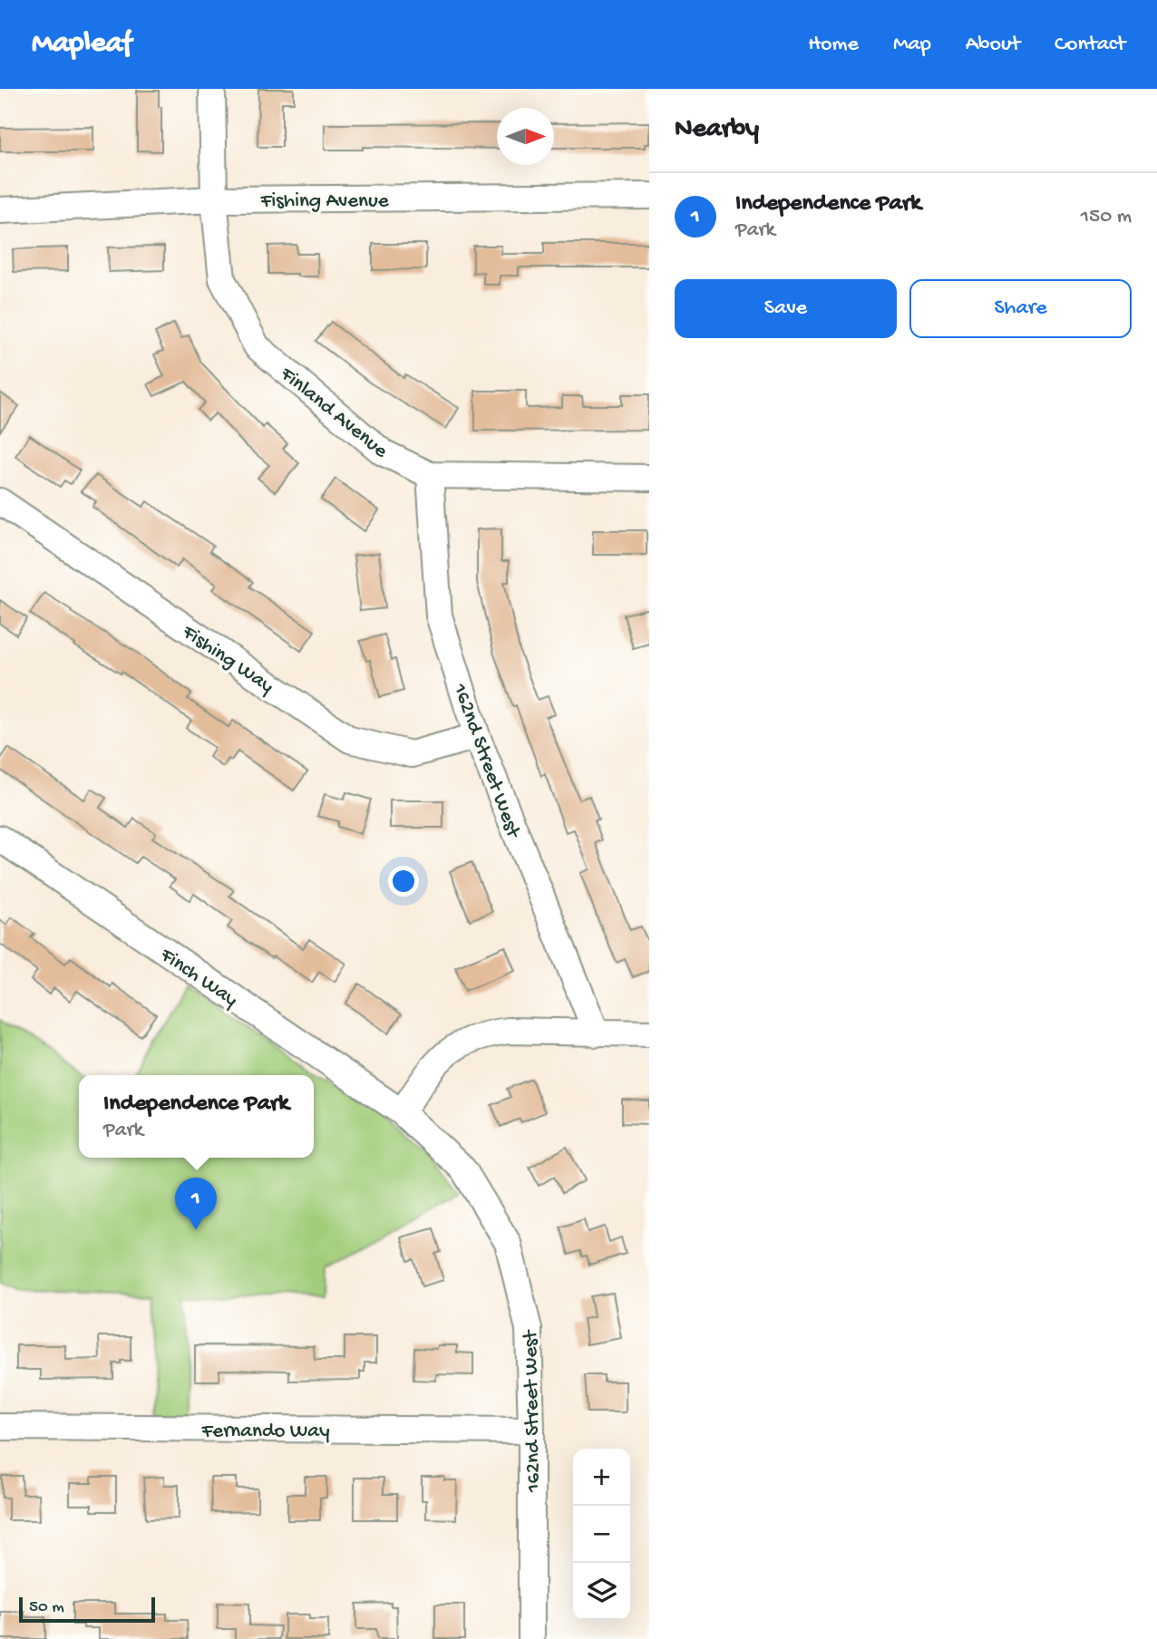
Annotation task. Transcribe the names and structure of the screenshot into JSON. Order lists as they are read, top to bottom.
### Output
{
  "streets": {
    "street": [
      "Fishing Avenue",
      "Finland Avenue",
      "Fishing Way",
      "162nd Street West",
      "Finch Way",
      "Fernando Way"
    ]
  },
  "crossings": [
    ["Fishing Avenue", "Finland Avenue"],
    ["Finland Avenue", "162nd Street West"],
    ["Fishing Way", "162nd Street West"],
    ["162nd Street West", "Finch Way"],
    ["162nd Street West", "Fernando Way"]
  ],
  "scale_bar": "50 m",
  "north": "right",
  "page": {
    "header": "Mapleaf",
    "nav": [
      "Home",
      "Map",
      "About",
      "Contact"
    ],
    "heading": "Nearby",
    "list": [
      {
        "mark": "1",
        "name": "Independence Park",
        "note": "Park",
        "value": "150 m"
      }
    ],
    "buttons": ["Save", "Share"],
    "popup": ["Independence Park", "Park"],
    "pins": "1",
    "map_buttons": ["+", "−"],
    "scale": "50 m"
  }
}
